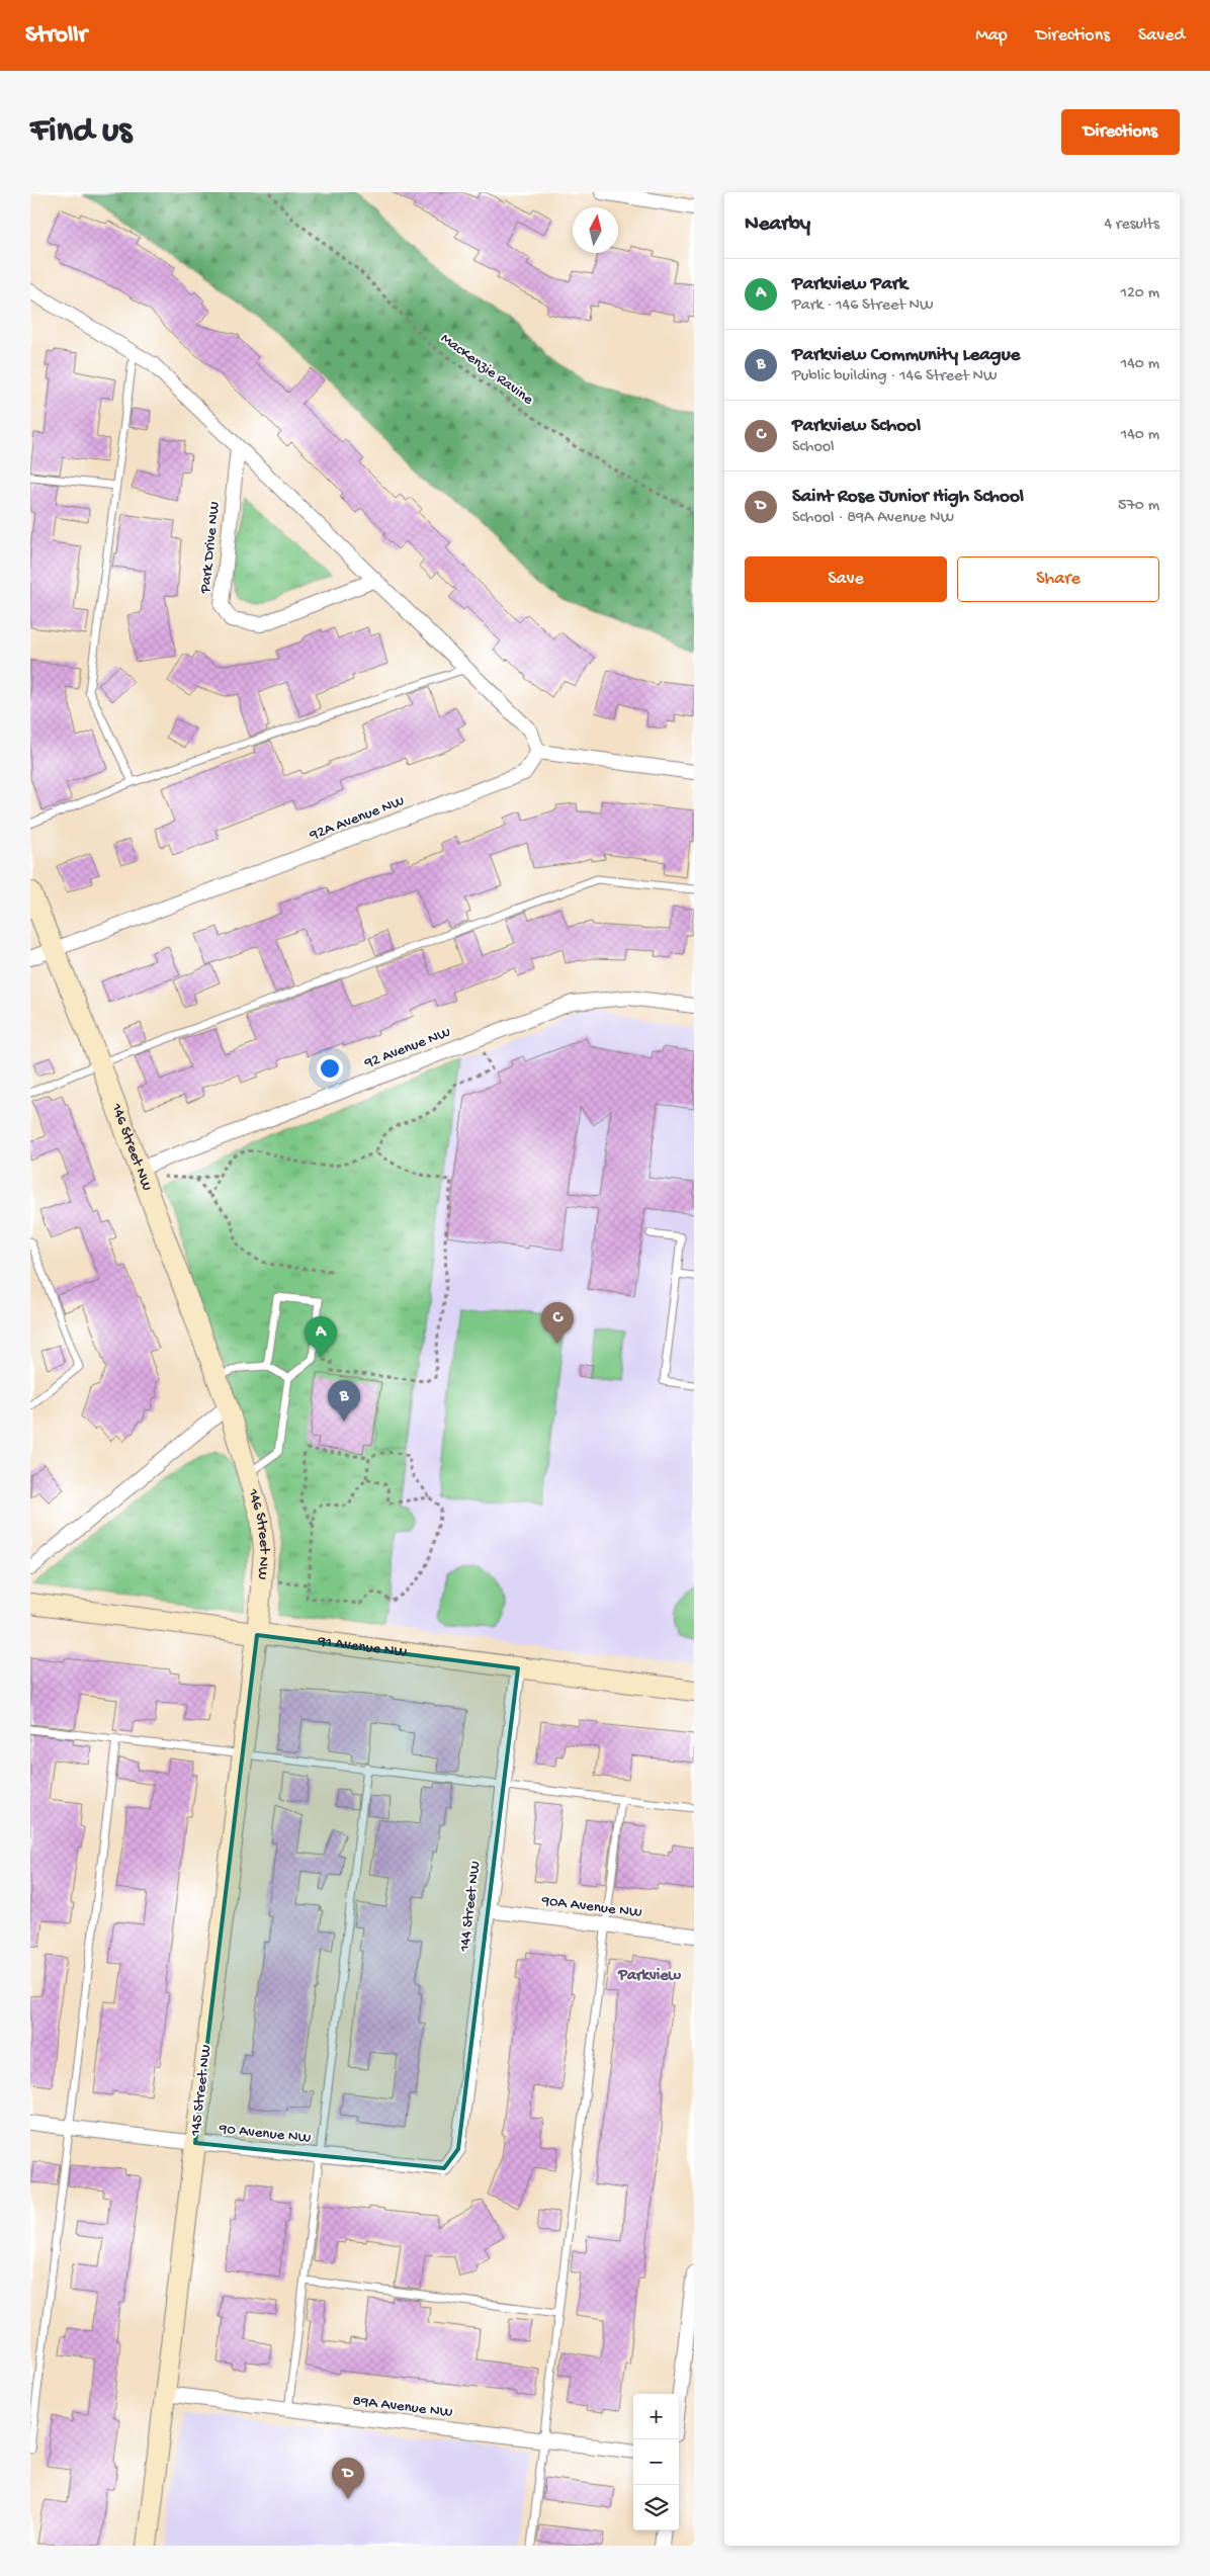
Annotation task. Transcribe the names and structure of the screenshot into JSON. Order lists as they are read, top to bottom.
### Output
{
  "streets": {
    "street": [
      "Park Drive NW",
      "92A Avenue NW",
      "92 Avenue NW",
      "146 Street NW",
      "91 Avenue NW",
      "144 Street NW",
      "90A Avenue NW",
      "145 Street NW",
      "90 Avenue NW",
      "89A Avenue NW"
    ],
    "path": ["MacKenzie Ravine"]
  },
  "crossings": [
    ["92A Avenue NW", "146 Street NW"],
    ["92 Avenue NW", "146 Street NW"],
    ["146 Street NW", "91 Avenue NW"],
    ["146 Street NW", "145 Street NW"],
    ["91 Avenue NW", "144 Street NW"],
    ["91 Avenue NW", "145 Street NW"],
    ["144 Street NW", "90A Avenue NW"],
    ["144 Street NW", "90 Avenue NW"],
    ["145 Street NW", "90 Avenue NW"],
    ["145 Street NW", "89A Avenue NW"]
  ],
  "districts": ["Parkview"],
  "north": "top",
  "page": {
    "header": "Strollr",
    "nav": ["Map", "Directions", "Saved"],
    "buttons": [
      "Directions",
      ["Save", "Share"]
    ],
    "title": "Find us",
    "heading": ["Nearby", "4 results"],
    "list": [
      {
        "mark": "A",
        "name": "Parkview Park",
        "note": "Park · 146 Street NW",
        "value": "120 m"
      },
      {
        "mark": "B",
        "name": "Parkview Community League",
        "note": "Public building · 146 Street NW",
        "value": "140 m"
      },
      {
        "mark": "C",
        "name": "Parkview School",
        "note": "School",
        "value": "140 m"
      },
      {
        "mark": "D",
        "name": "Saint Rose Junior High School",
        "note": "School · 89A Avenue NW",
        "value": "570 m"
      }
    ],
    "pins": [
      "C",
      "A",
      "B",
      "D"
    ],
    "map_buttons": ["+", "−"]
  }
}
